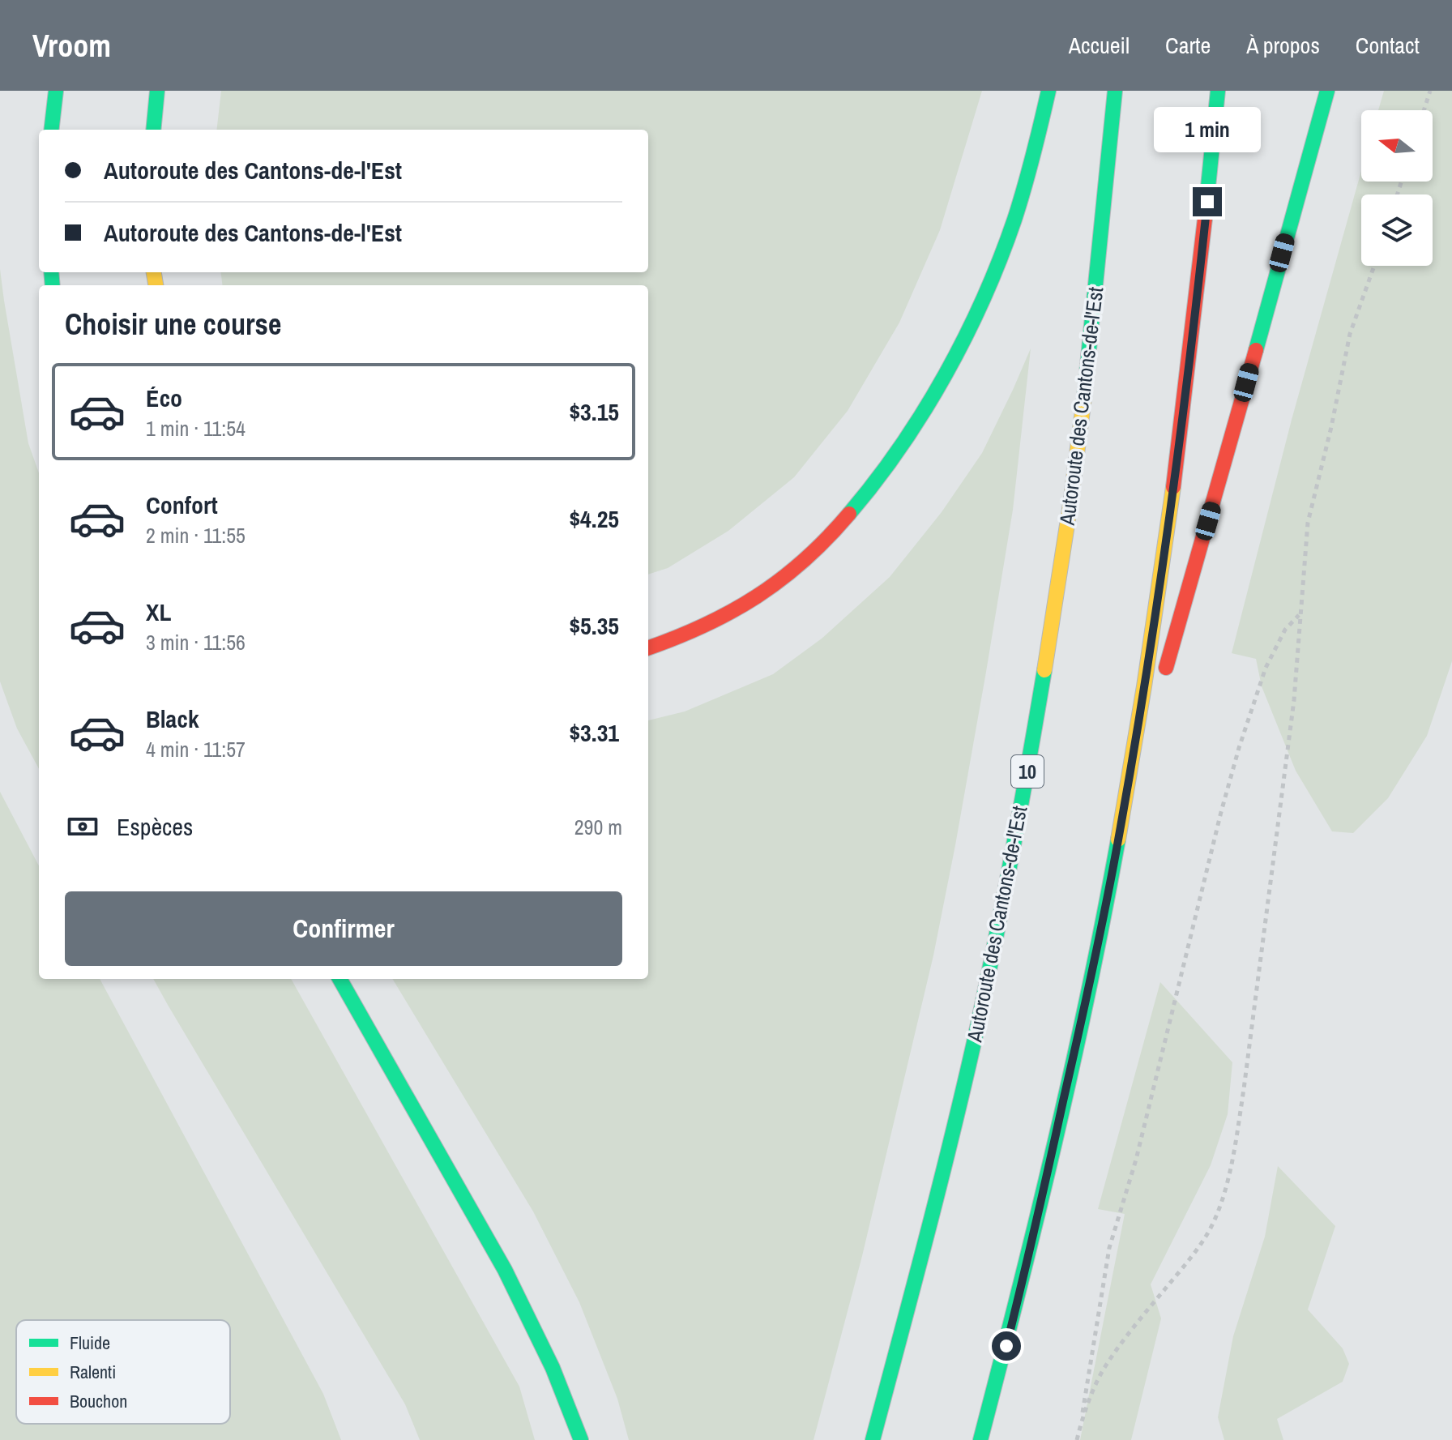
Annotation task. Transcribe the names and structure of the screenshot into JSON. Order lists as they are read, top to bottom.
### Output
{
  "streets": {
    "highway": ["Autoroute des Cantons-de-l'Est", "10"]
  },
  "legend": ["Fluide", "Ralenti", "Bouchon"],
  "north": "left",
  "page": {
    "header": "Vroom",
    "nav": [
      "Accueil",
      "Carte",
      "À propos",
      "Contact"
    ],
    "bubble": "1 min",
    "banner": ["Autoroute des Cantons-de-l'Est", "Autoroute des Cantons-de-l'Est"],
    "heading": "Choisir une course",
    "list": [
      {
        "name": "Éco",
        "note": "1 min · 11:54",
        "value": "$3.15"
      },
      {
        "name": "Confort",
        "note": "2 min · 11:55",
        "value": "$4.25"
      },
      {
        "name": "XL",
        "note": "3 min · 11:56",
        "value": "$5.35"
      },
      {
        "name": "Black",
        "note": "4 min · 11:57",
        "value": "$3.31"
      }
    ],
    "pay": ["Espèces", "290 m"],
    "buttons": "Confirmer"
  }
}
